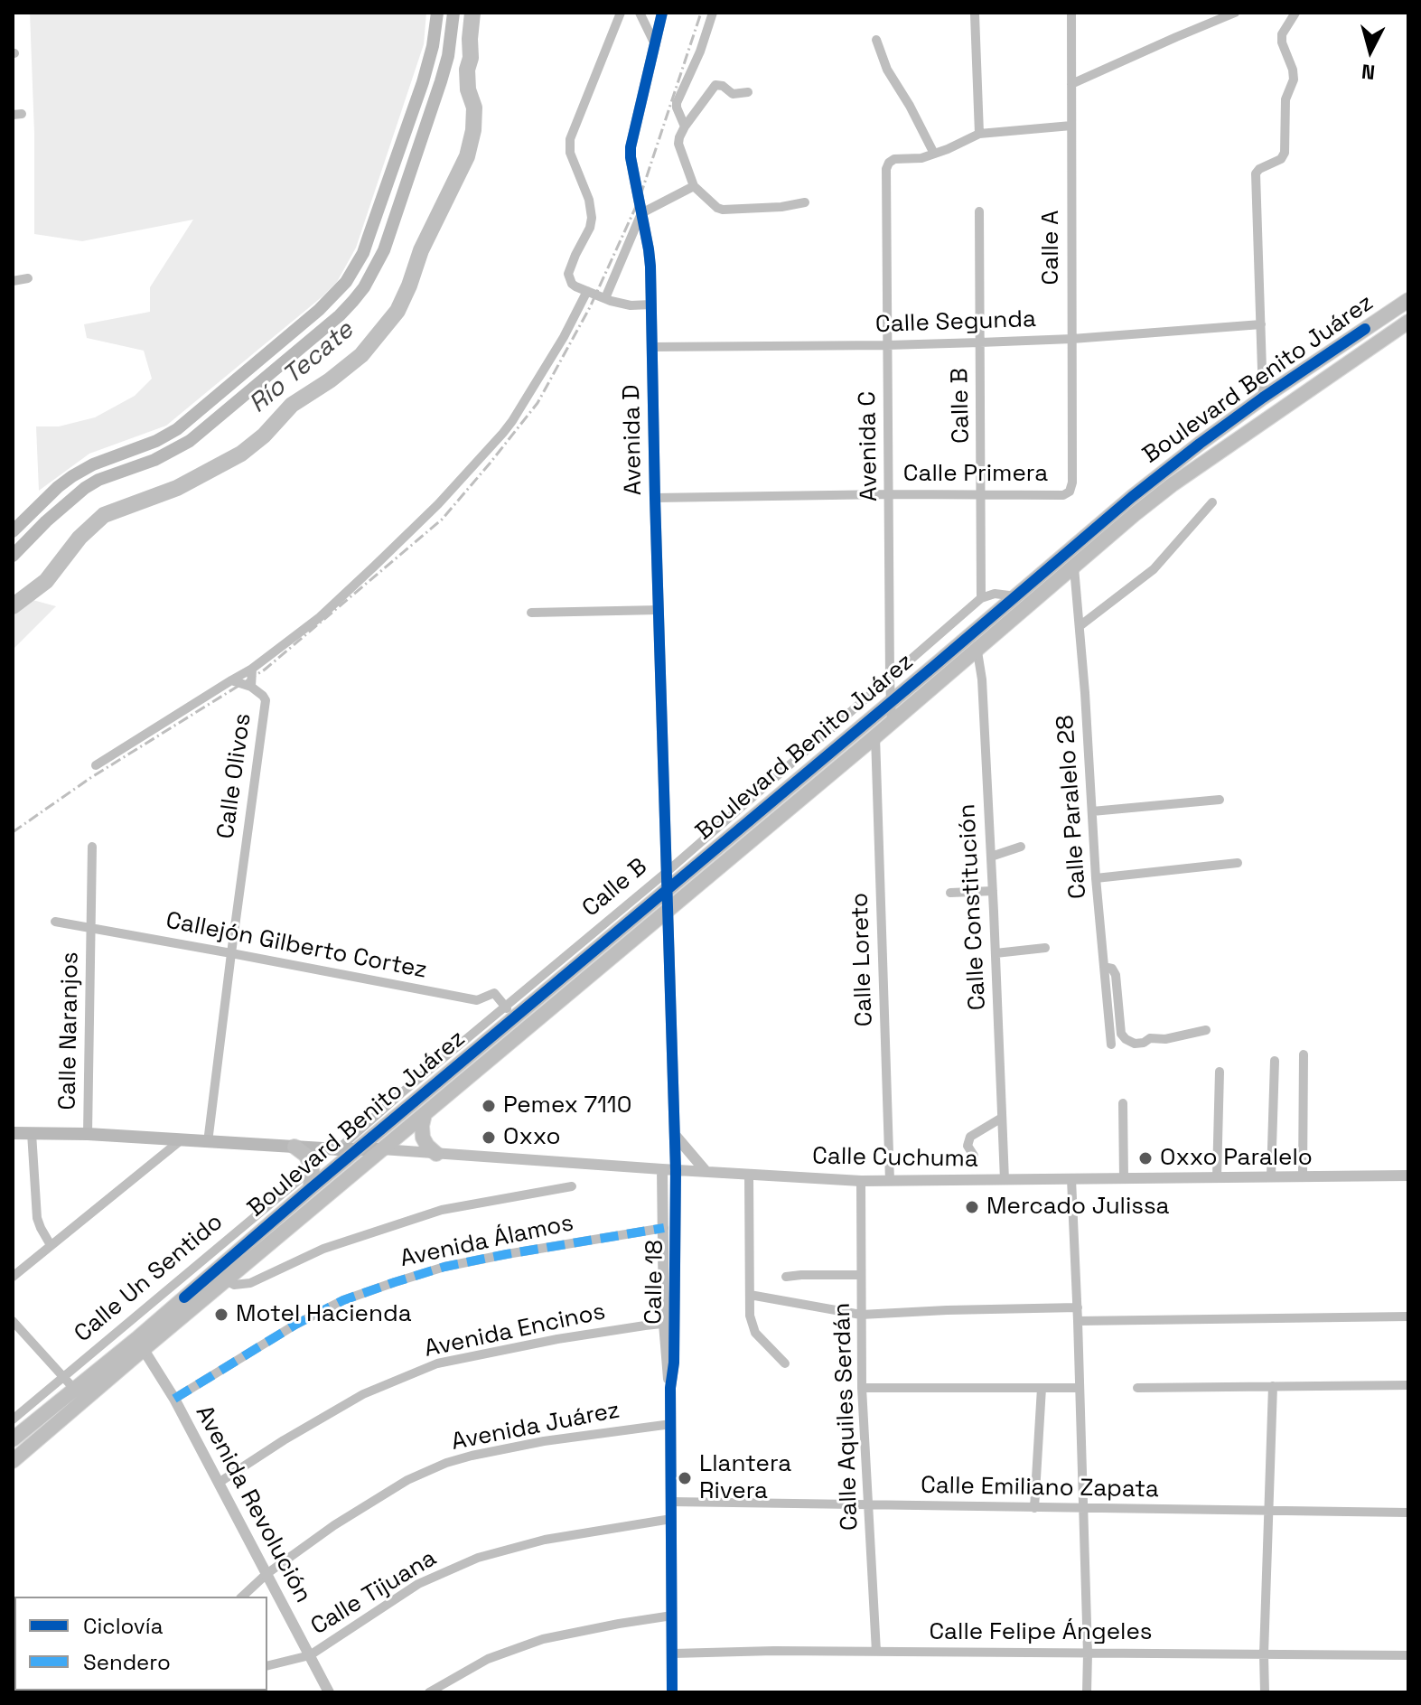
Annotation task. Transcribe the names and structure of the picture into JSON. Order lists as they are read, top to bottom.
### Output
{
  "streets": {
    "main road": ["Boulevard Benito Juárez"],
    "street": [
      "Calle A",
      "Calle Segunda",
      "Calle B",
      "Avenida D",
      "Avenida C",
      "Calle Primera",
      "Calle Olivos",
      "Calle Paralelo 28",
      "Calle Constitución",
      "Callejón Gilberto Cortez",
      "Calle Loreto",
      "Calle Naranjos",
      "Calle Cuchuma",
      "Avenida Álamos",
      "Calle Un Sentido",
      "Calle 18",
      "Avenida Encinos",
      "Calle Aquiles Serdán",
      "Avenida Juárez",
      "Calle Emiliano Zapata",
      "Avenida Revolución",
      "Calle Tijuana",
      "Calle Felipe Ángeles"
    ]
  },
  "crossings": [
    ["Calle A", "Calle Segunda"],
    ["Calle A", "Calle Primera"],
    ["Calle Segunda", "Calle B"],
    ["Calle Segunda", "Avenida D"],
    ["Calle Segunda", "Avenida C"],
    ["Boulevard Benito Juárez", "Calle B"],
    ["Boulevard Benito Juárez", "Avenida C"],
    ["Boulevard Benito Juárez", "Calle Paralelo 28"],
    ["Boulevard Benito Juárez", "Calle Constitución"],
    ["Boulevard Benito Juárez", "Callejón Gilberto Cortez"],
    ["Boulevard Benito Juárez", "Calle Loreto"],
    ["Boulevard Benito Juárez", "Calle Cuchuma"],
    ["Boulevard Benito Juárez", "Calle Un Sentido"],
    ["Boulevard Benito Juárez", "Calle 18"],
    ["Boulevard Benito Juárez", "Avenida Revolución"],
    ["Calle B", "Avenida D"],
    ["Calle B", "Avenida C"],
    ["Calle B", "Calle Primera"],
    ["Calle B", "Callejón Gilberto Cortez"],
    ["Calle B", "Calle 18"],
    ["Avenida D", "Calle Primera"],
    ["Avenida D", "Calle 18"],
    ["Avenida C", "Calle Primera"],
    ["Calle Olivos", "Callejón Gilberto Cortez"],
    ["Calle Constitución", "Calle Cuchuma"],
    ["Callejón Gilberto Cortez", "Calle Naranjos"],
    ["Calle Loreto", "Calle Cuchuma"],
    ["Calle Cuchuma", "Calle 18"],
    ["Calle Cuchuma", "Calle Aquiles Serdán"],
    ["Avenida Álamos", "Calle 18"],
    ["Avenida Álamos", "Avenida Revolución"],
    ["Calle 18", "Avenida Encinos"],
    ["Calle 18", "Avenida Juárez"],
    ["Calle 18", "Calle Emiliano Zapata"],
    ["Calle 18", "Calle Tijuana"],
    ["Calle 18", "Calle Felipe Ángeles"],
    ["Avenida Encinos", "Avenida Revolución"],
    ["Calle Aquiles Serdán", "Calle Emiliano Zapata"],
    ["Calle Aquiles Serdán", "Calle Felipe Ángeles"],
    ["Avenida Juárez", "Avenida Revolución"],
    ["Avenida Revolución", "Calle Tijuana"]
  ],
  "water": ["Río Tecate"],
  "places": [
    "Pemex 7110",
    "Oxxo",
    "Oxxo Paralelo",
    "Mercado Julissa",
    "Motel Hacienda",
    "Llantera Rivera"
  ],
  "legend": ["Ciclovía", "Sendero"],
  "north": "bottom"
}
